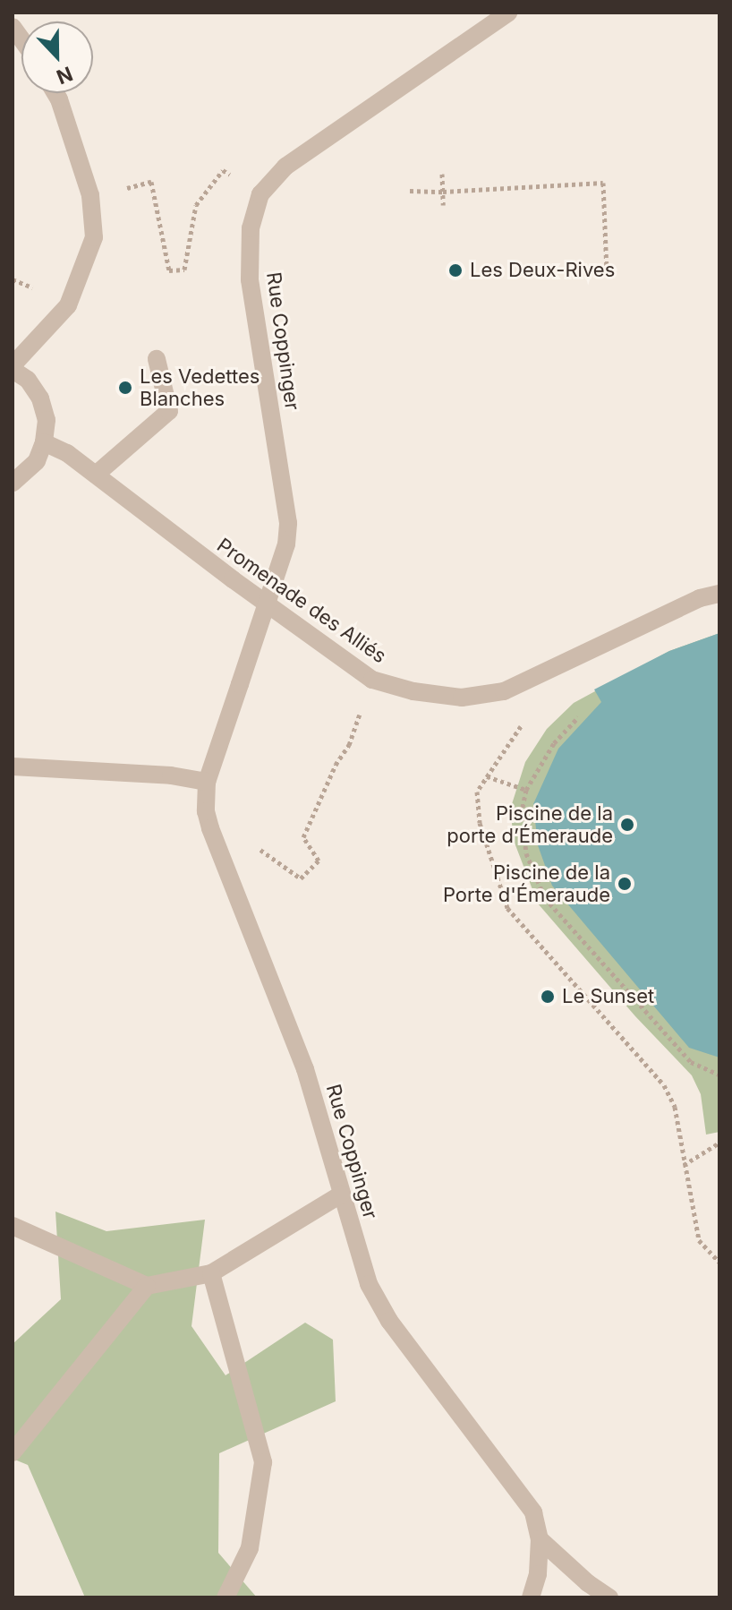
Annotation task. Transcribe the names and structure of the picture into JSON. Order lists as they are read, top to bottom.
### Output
{
  "streets": {
    "street": ["Rue Coppinger", "Promenade des Alliés"]
  },
  "places": [
    "Les Deux-Rives",
    "Les Vedettes Blanches",
    "Piscine de la porte d’Émeraude",
    "Piscine de la Porte d'Émeraude",
    "Le Sunset"
  ],
  "north": "bottom"
}
